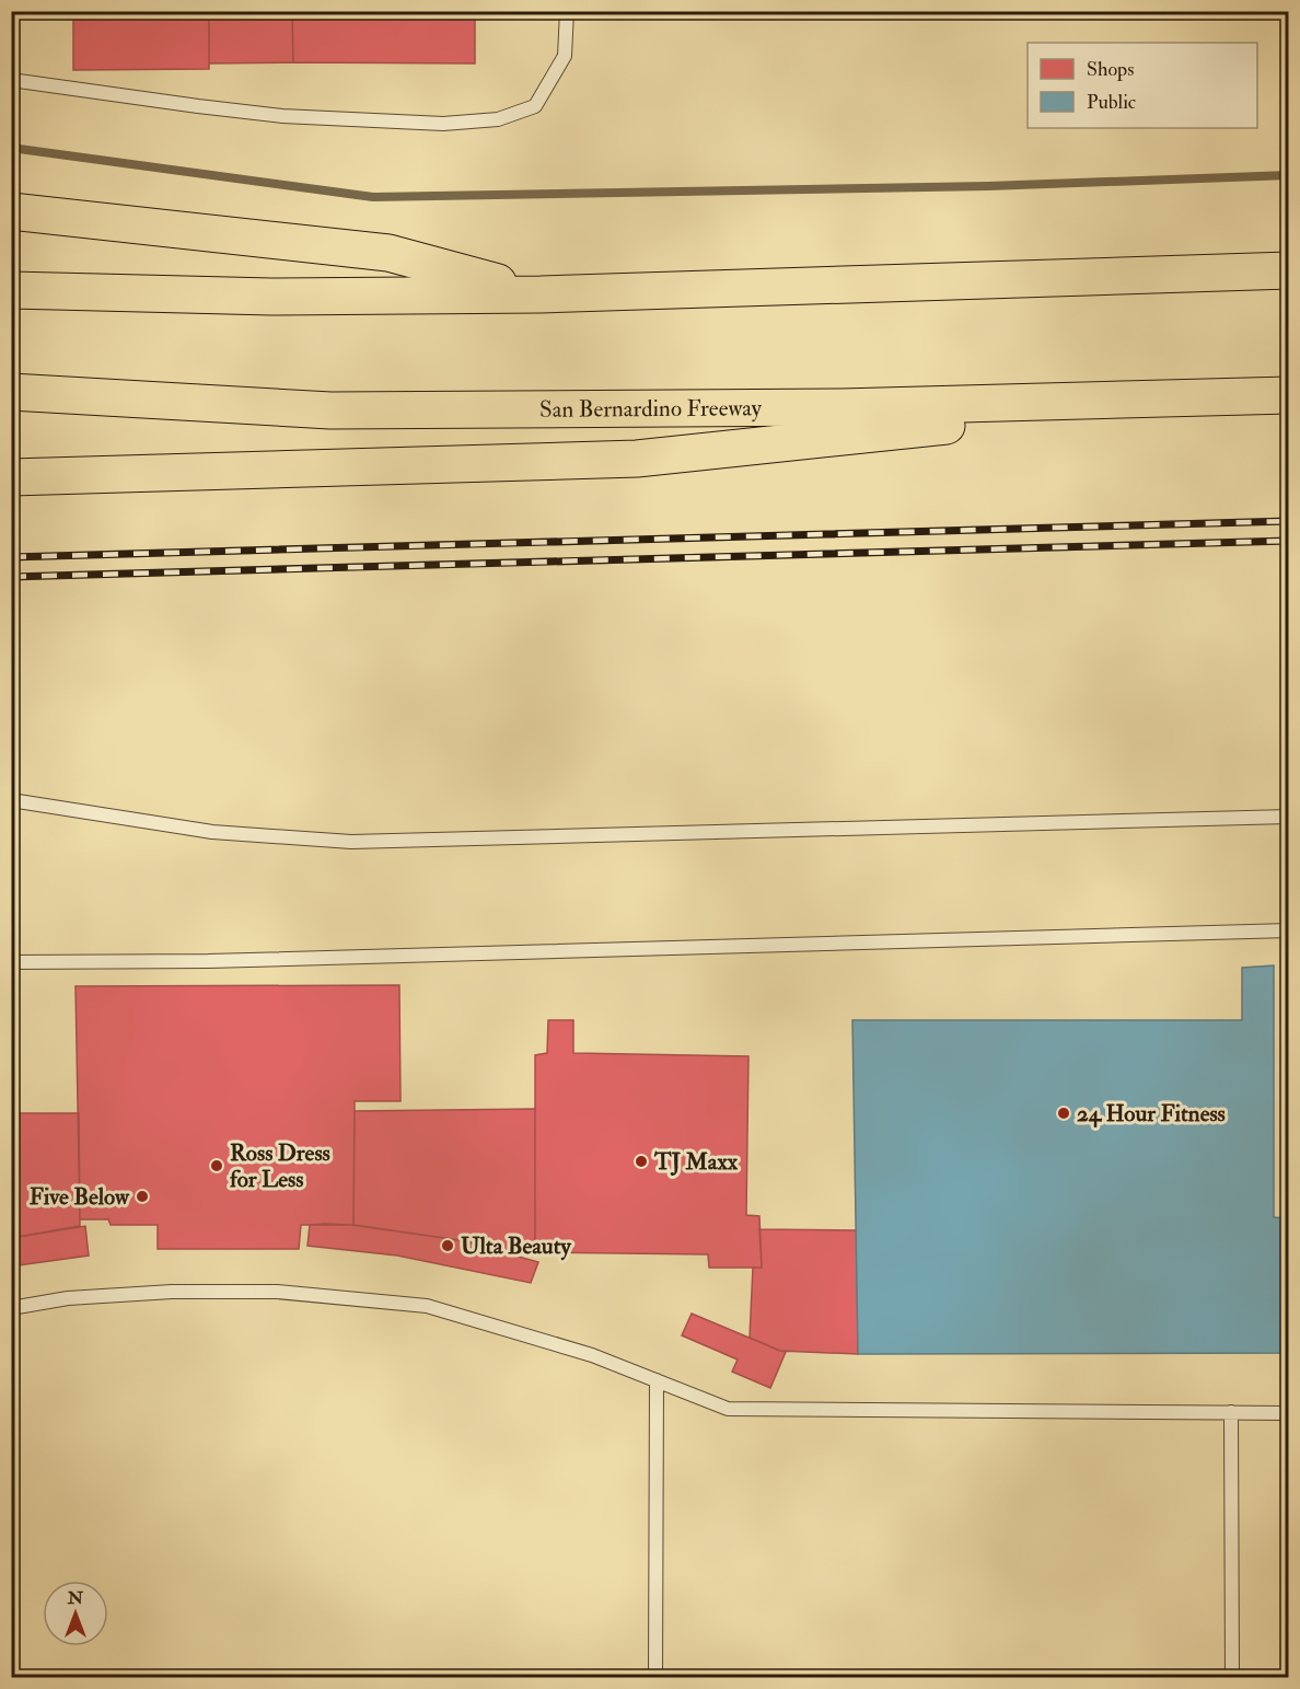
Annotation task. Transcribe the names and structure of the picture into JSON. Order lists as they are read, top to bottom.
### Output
{
  "streets": {
    "highway": ["San Bernardino Freeway"]
  },
  "places": [
    "24 Hour Fitness",
    "TJ Maxx",
    "Ross Dress for Less",
    "Five Below",
    "Ulta Beauty"
  ],
  "legend": ["Shops", "Public"],
  "north": "top"
}
